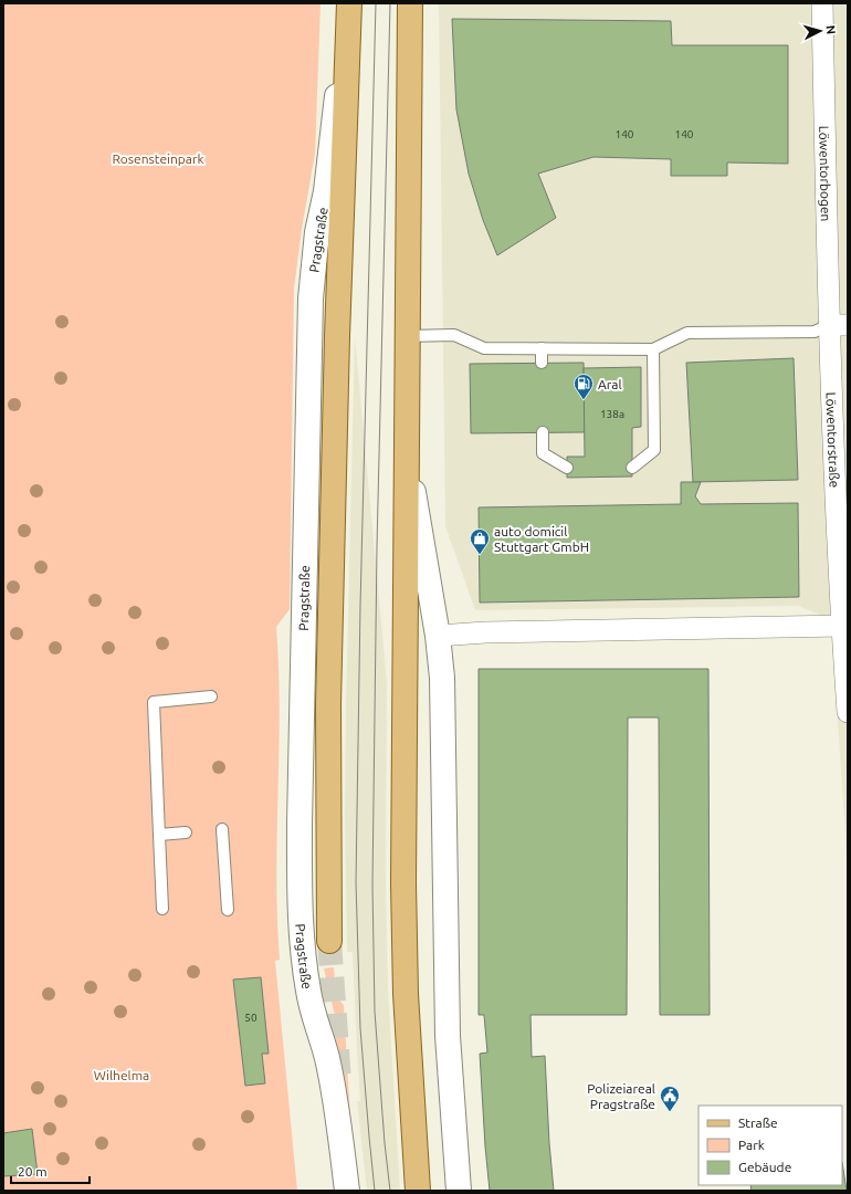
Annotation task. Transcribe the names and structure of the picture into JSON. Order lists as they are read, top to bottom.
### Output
{
  "streets": {
    "main road": ["Pragstraße"],
    "street": ["Löwentorbogen", "Löwentorstraße"]
  },
  "crossings": [
    ["Löwentorbogen", "Löwentorstraße"]
  ],
  "parks": ["Rosensteinpark", "Wilhelma"],
  "places": {
    "fuel station": ["Aral"],
    "shop": ["auto domicil Stuttgart GmbH"],
    "public building": ["Polizeiareal Pragstraße"]
  },
  "house_numbers": [
    "140",
    "140",
    "138a",
    "50"
  ],
  "legend": ["Straße", "Park", "Gebäude"],
  "scale_bar": "20 m",
  "north": "right"
}
